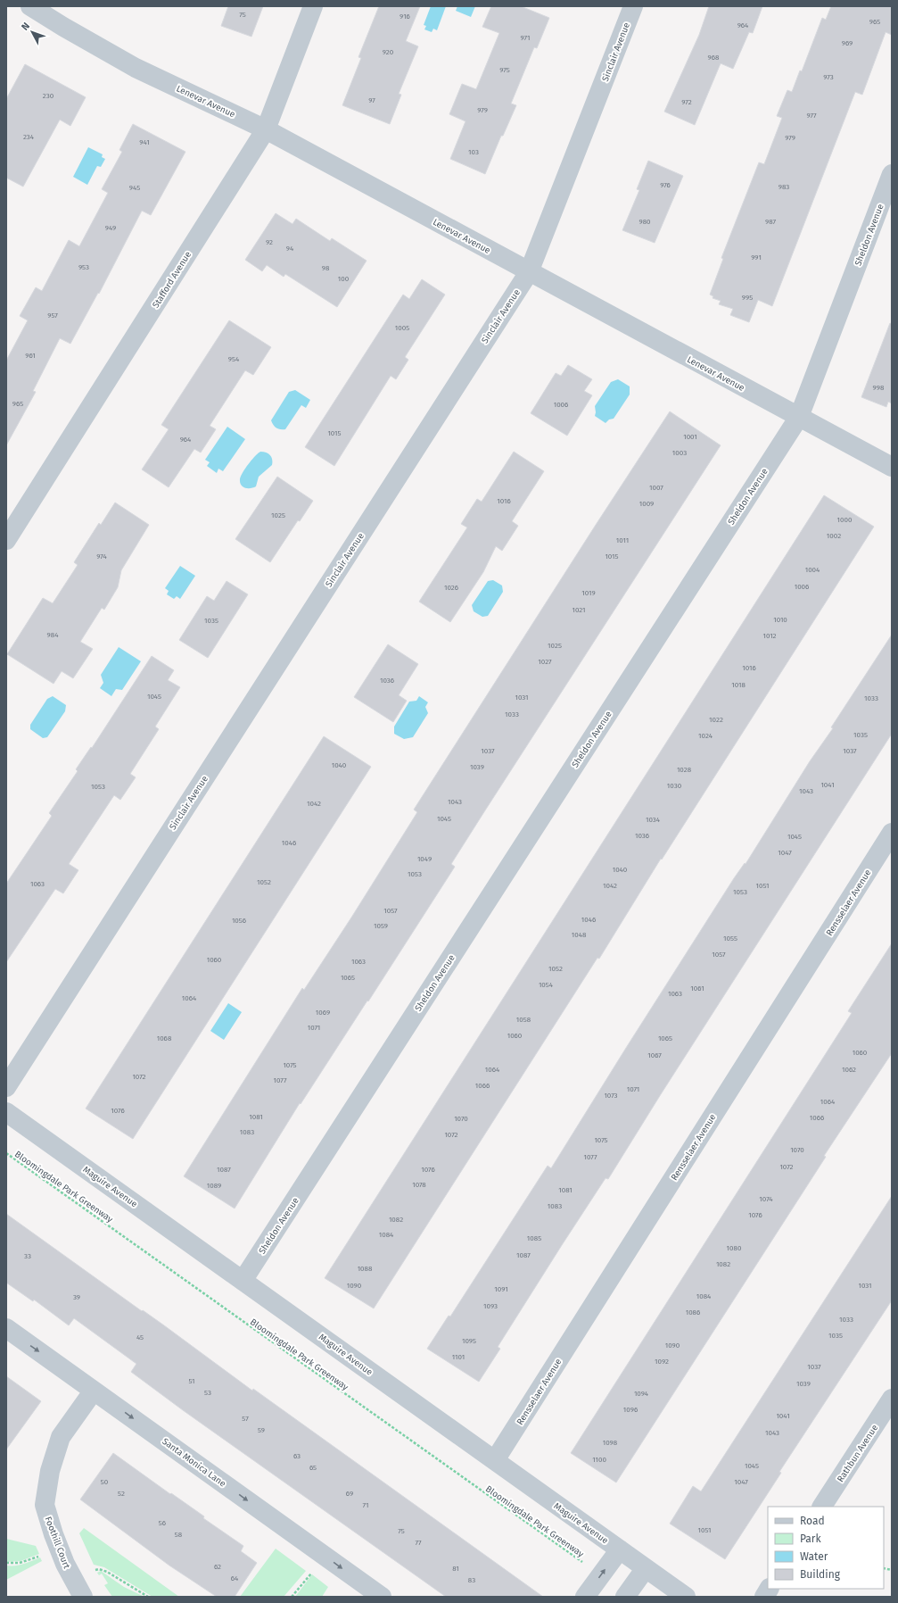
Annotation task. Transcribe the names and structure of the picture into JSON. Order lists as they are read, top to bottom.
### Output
{
  "streets": {
    "street": [
      "Sinclair Avenue",
      "Lenevar Avenue",
      "Sheldon Avenue",
      "Stafford Avenue",
      "Rensselaer Avenue",
      "Maguire Avenue",
      "Rathbun Avenue",
      "Santa Monica Lane",
      "Foothill Court"
    ],
    "path": ["Bloomingdale Park Greenway"]
  },
  "crossings": [
    ["Sinclair Avenue", "Lenevar Avenue"],
    ["Lenevar Avenue", "Sheldon Avenue"],
    ["Lenevar Avenue", "Stafford Avenue"],
    ["Sheldon Avenue", "Maguire Avenue"],
    ["Rensselaer Avenue", "Maguire Avenue"],
    ["Santa Monica Lane", "Foothill Court"]
  ],
  "one_way": ["Santa Monica Lane"],
  "house_numbers": [
    "75",
    "916",
    "965",
    "964",
    "971",
    "969",
    "920",
    "968",
    "975",
    "973",
    "230",
    "97",
    "972",
    "979",
    "977",
    "234",
    "979",
    "941",
    "103",
    "976",
    "983",
    "945",
    "980",
    "987",
    "949",
    "92",
    "94",
    "991",
    "953",
    "98",
    "100",
    "995",
    "957",
    "1005",
    "961",
    "954",
    "998",
    "965",
    "1006",
    "1015",
    "1001",
    "964",
    "1003",
    "1007",
    "1016",
    "1009",
    "1025",
    "1000",
    "1002",
    "1011",
    "974",
    "1015",
    "1004",
    "1006",
    "1026",
    "1019",
    "1021",
    "1010",
    "1035",
    "984",
    "1012",
    "1025",
    "1027",
    "1016",
    "1036",
    "1018",
    "1045",
    "1031",
    "1033",
    "1033",
    "1022",
    "1035",
    "1024",
    "1037",
    "1037",
    "1040",
    "1039",
    "1028",
    "1041",
    "1030",
    "1053",
    "1043",
    "1043",
    "1042",
    "1045",
    "1034",
    "1036",
    "1045",
    "1046",
    "1047",
    "1049",
    "1040",
    "1053",
    "1052",
    "1063",
    "1042",
    "1051",
    "1053",
    "1057",
    "1046",
    "1056",
    "1059",
    "1048",
    "1055",
    "1057",
    "1060",
    "1063",
    "1052",
    "1065",
    "1054",
    "1061",
    "1063",
    "1064",
    "1069",
    "1058",
    "1071",
    "1060",
    "1068",
    "1065",
    "1060",
    "1067",
    "1075",
    "1064",
    "1062",
    "1072",
    "1077",
    "1066",
    "1071",
    "1073",
    "1064",
    "1076",
    "1081",
    "1066",
    "1070",
    "1083",
    "1072",
    "1075",
    "1070",
    "1077",
    "1072",
    "1087",
    "1076",
    "1078",
    "1089",
    "1081",
    "1074",
    "1083",
    "1076",
    "1082",
    "1084",
    "1085",
    "1080",
    "1087",
    "33",
    "1082",
    "1088",
    "1090",
    "1031",
    "1091",
    "1084",
    "39",
    "1093",
    "1086",
    "1033",
    "1035",
    "45",
    "1095",
    "1090",
    "1101",
    "1092",
    "1037",
    "51",
    "1039",
    "53",
    "1094",
    "1096",
    "1041",
    "57",
    "59",
    "1043",
    "1098",
    "63",
    "1100",
    "1045",
    "65",
    "50",
    "1047",
    "52",
    "69",
    "71",
    "56",
    "1051",
    "75",
    "58",
    "77",
    "62",
    "81",
    "64",
    "83"
  ],
  "legend": [
    "Road",
    "Park",
    "Water",
    "Building"
  ],
  "north": "top left"
}
